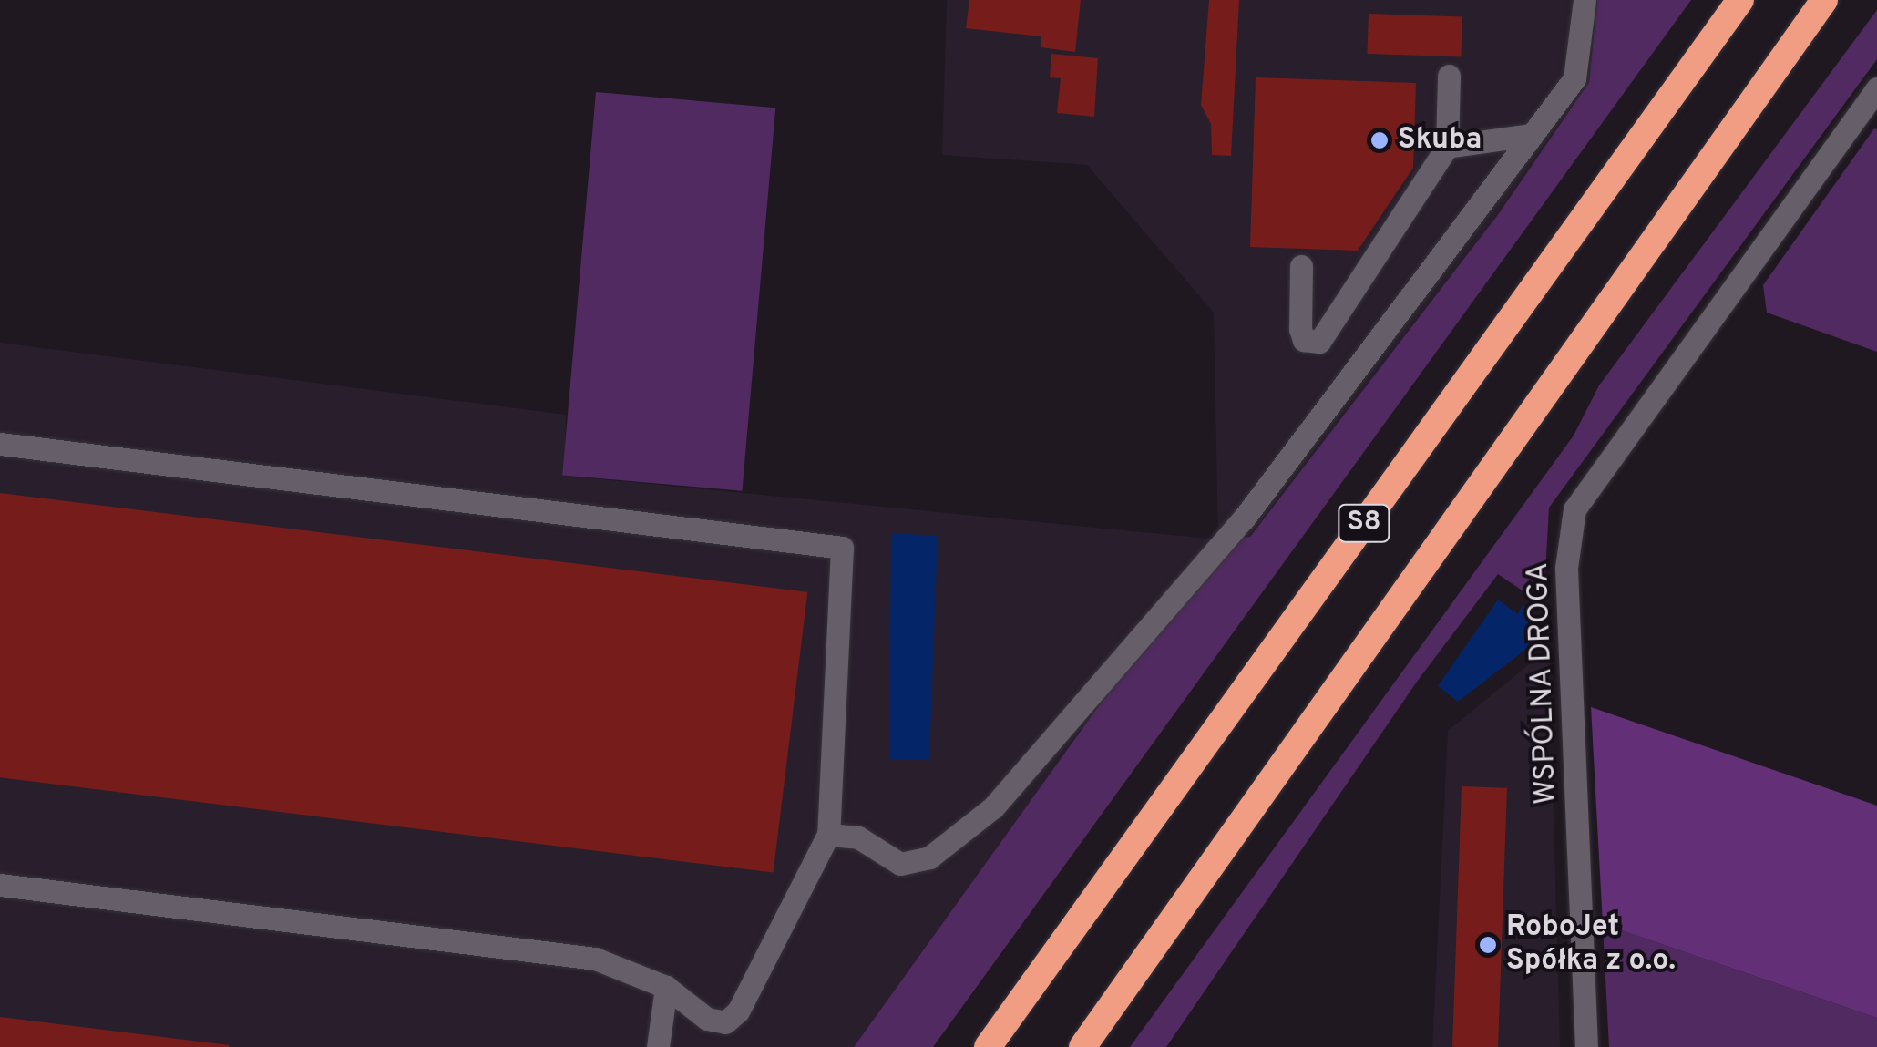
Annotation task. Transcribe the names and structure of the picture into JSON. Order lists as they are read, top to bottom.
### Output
{
  "streets": {
    "highway": ["S8"],
    "street": ["WSPÓLNA DROGA"]
  },
  "places": ["Skuba", "RoboJet Spółka z o.o."]
}
